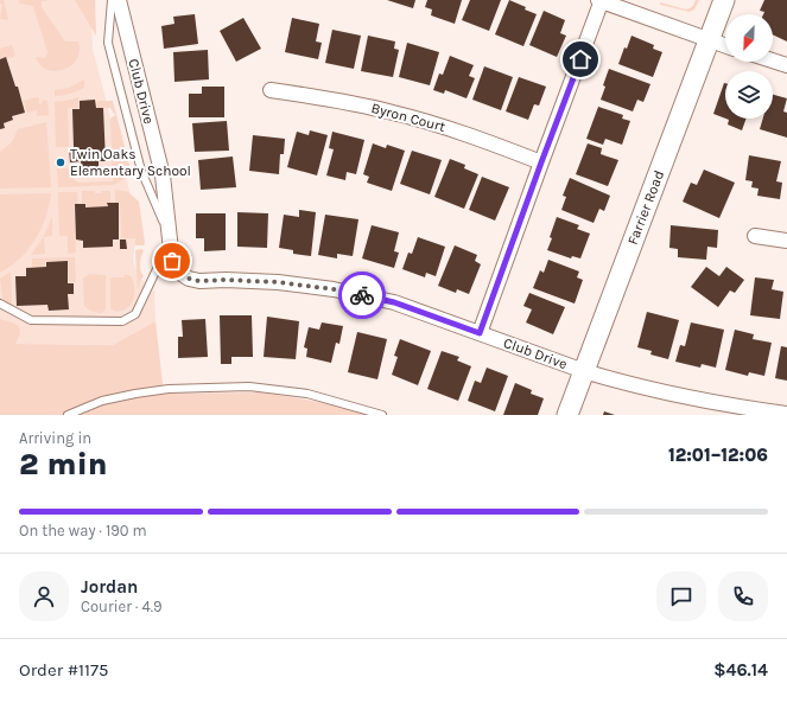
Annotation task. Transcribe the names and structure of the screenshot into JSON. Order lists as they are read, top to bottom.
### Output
{
  "streets": {
    "street": ["Club Drive", "Byron Court", "Farrier Road"]
  },
  "crossings": [
    ["Club Drive", "Farrier Road"]
  ],
  "places": ["Twin Oaks Elementary School"],
  "north": "bottom left",
  "page": {
    "heading": ["2 min", "Arriving in", "12:01–12:06"],
    "panel": [
      "Jordan",
      "Courier · 4.9",
      "Order #1175",
      "$46.14"
    ],
    "bar": "On the way · 190 m"
  }
}
